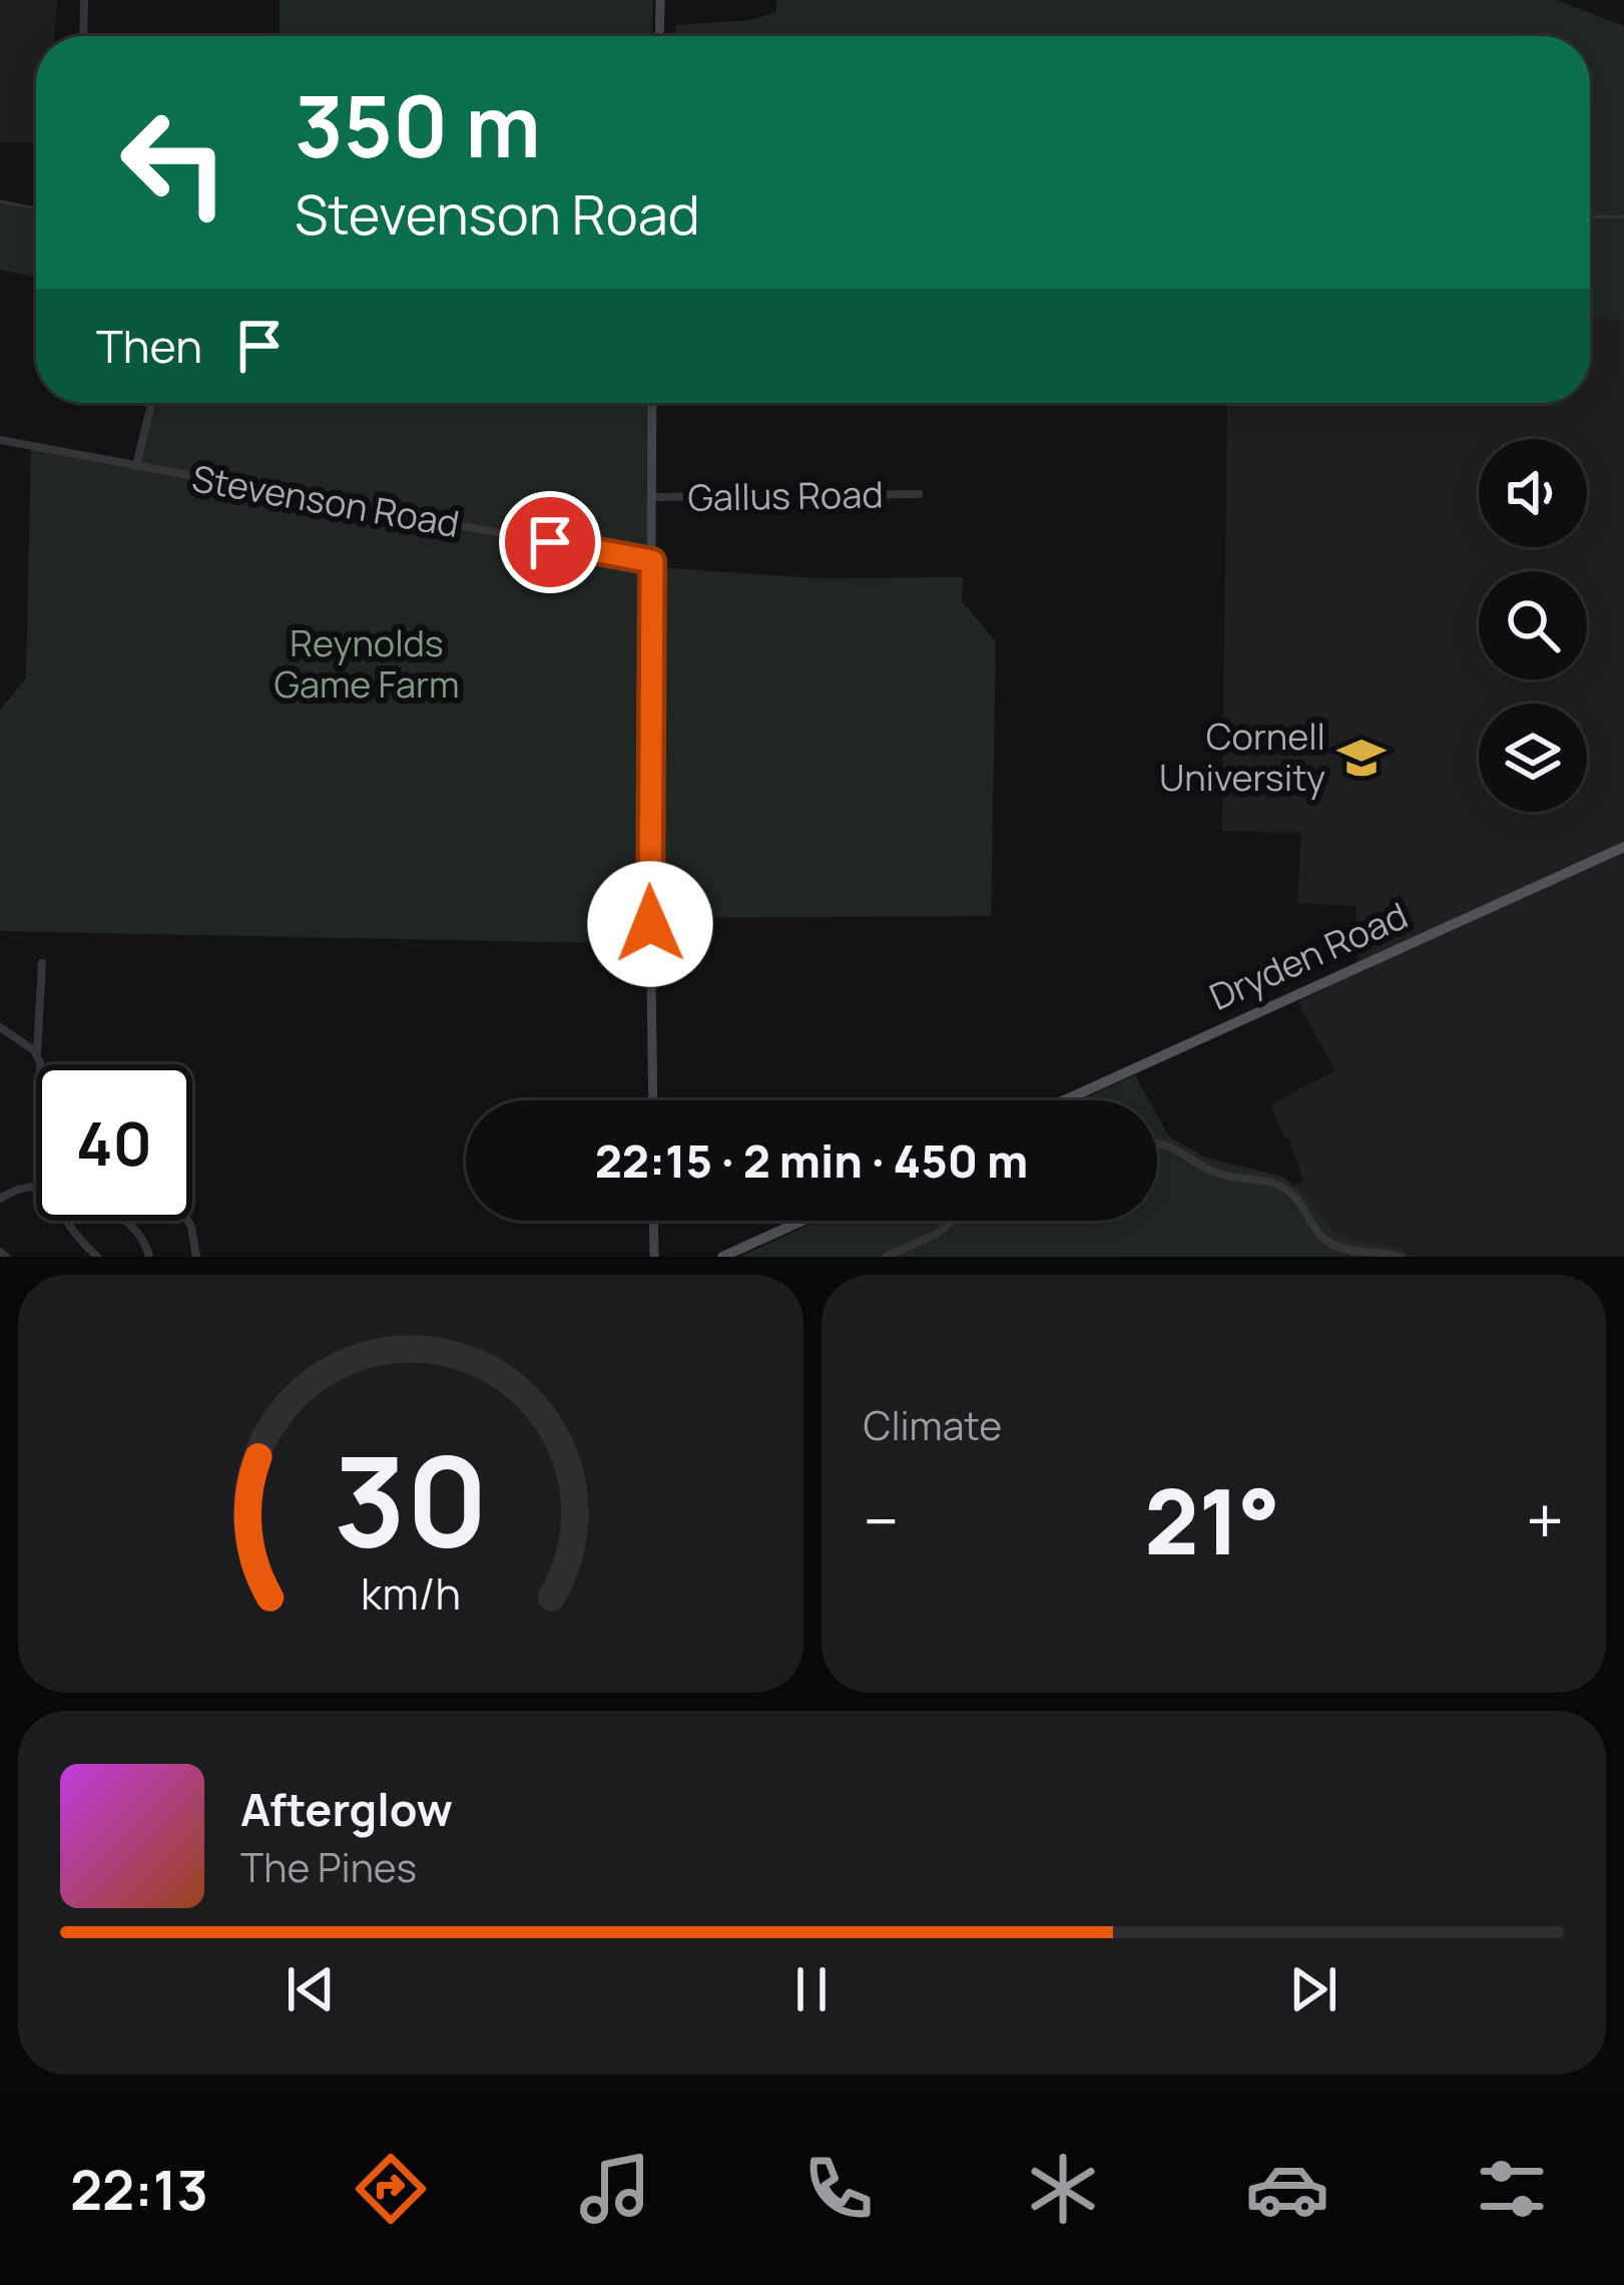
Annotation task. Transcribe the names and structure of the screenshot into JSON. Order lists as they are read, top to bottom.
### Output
{
  "streets": {
    "main road": ["Dryden Road"],
    "street": ["Gallus Road", "Stevenson Road"]
  },
  "parks": ["Reynolds Game Farm"],
  "places": {
    "school or university": ["Cornell University"]
  },
  "page": {
    "turn": ["350 m", "Stevenson Road"],
    "then": "Then",
    "limit": "40",
    "trip": "22:15 · 2 min · 450 m",
    "tile": "Climate",
    "heat": ["−", "21°", "+"],
    "song": ["Afterglow", "The Pines"],
    "tabs": "22:13",
    "gauge": ["30", "km/h"]
  }
}
